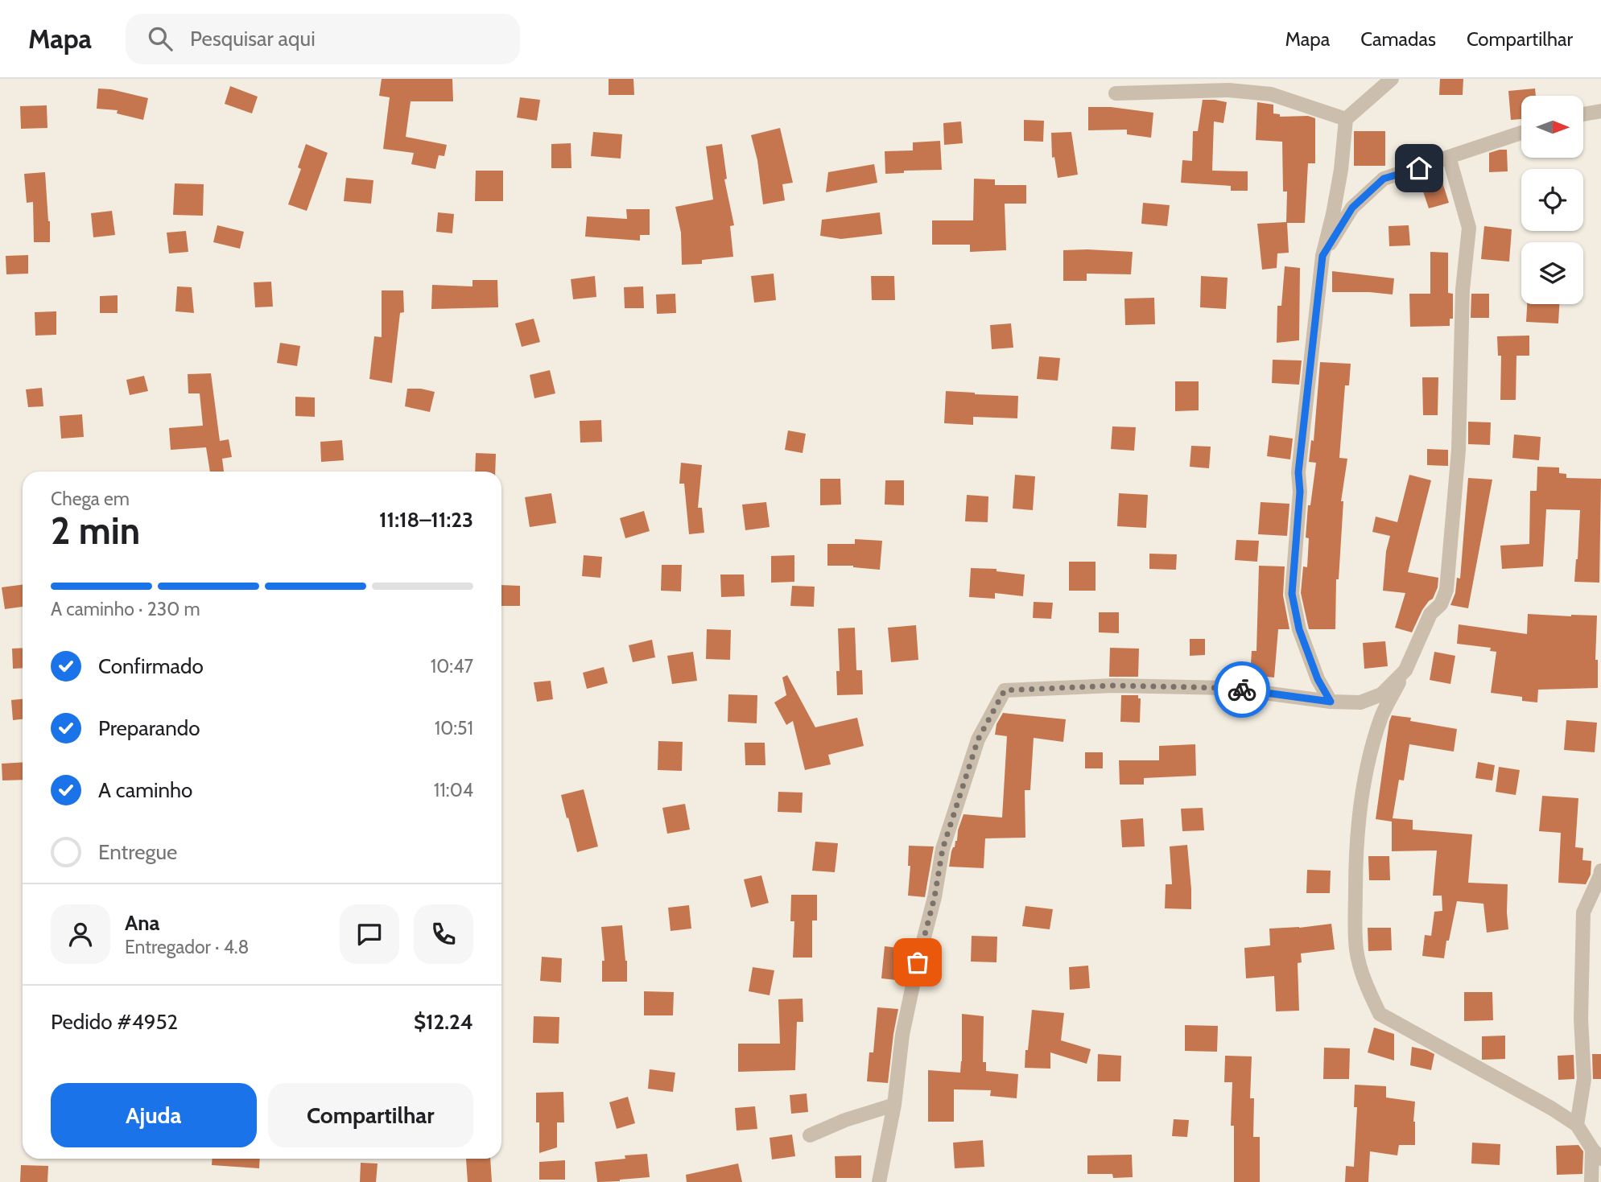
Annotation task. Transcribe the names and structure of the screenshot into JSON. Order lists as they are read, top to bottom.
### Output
{
  "north": "right",
  "page": {
    "header": "Mapa",
    "search": "Pesquisar aqui",
    "nav": ["Mapa", "Camadas", "Compartilhar"],
    "heading": ["2 min", "Chega em", "11:18–11:23"],
    "panel": [
      "Ana",
      "Entregador · 4.8",
      "Pedido #4952",
      "$12.24"
    ],
    "bar": "A caminho · 230 m",
    "list": [
      ["Confirmado", "10:47"],
      ["Preparando", "10:51"],
      ["A caminho", "11:04"],
      "Entregue"
    ],
    "buttons": ["Ajuda", "Compartilhar"]
  }
}
